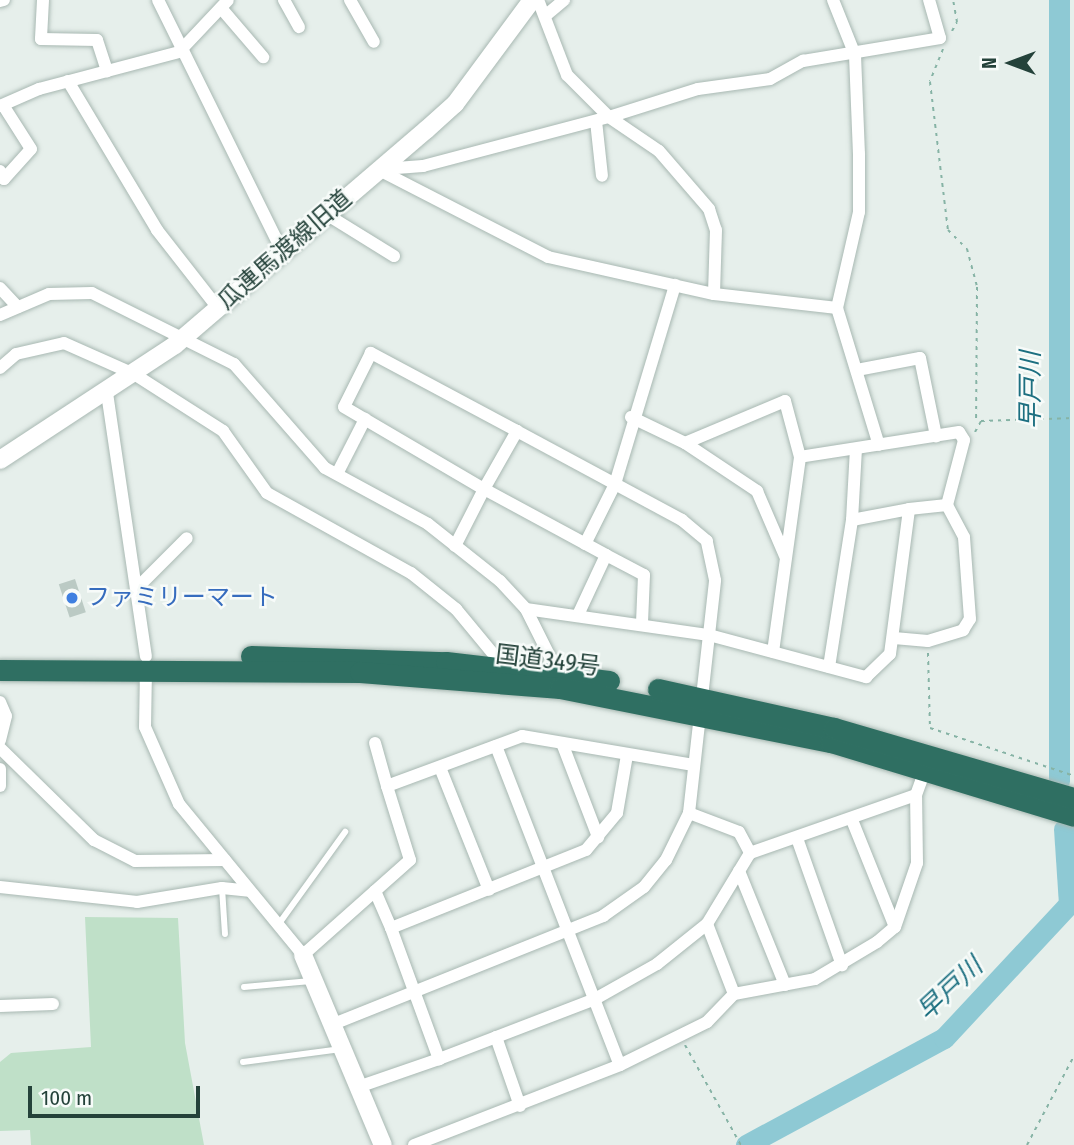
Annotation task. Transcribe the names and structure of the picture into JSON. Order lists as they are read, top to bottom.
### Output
{
  "streets": {
    "highway": ["国道349号"],
    "street": ["瓜連馬渡線旧道"]
  },
  "water": ["早戸川"],
  "places": ["ファミリーマート"],
  "scale_bar": "100 m",
  "north": "left"
}
